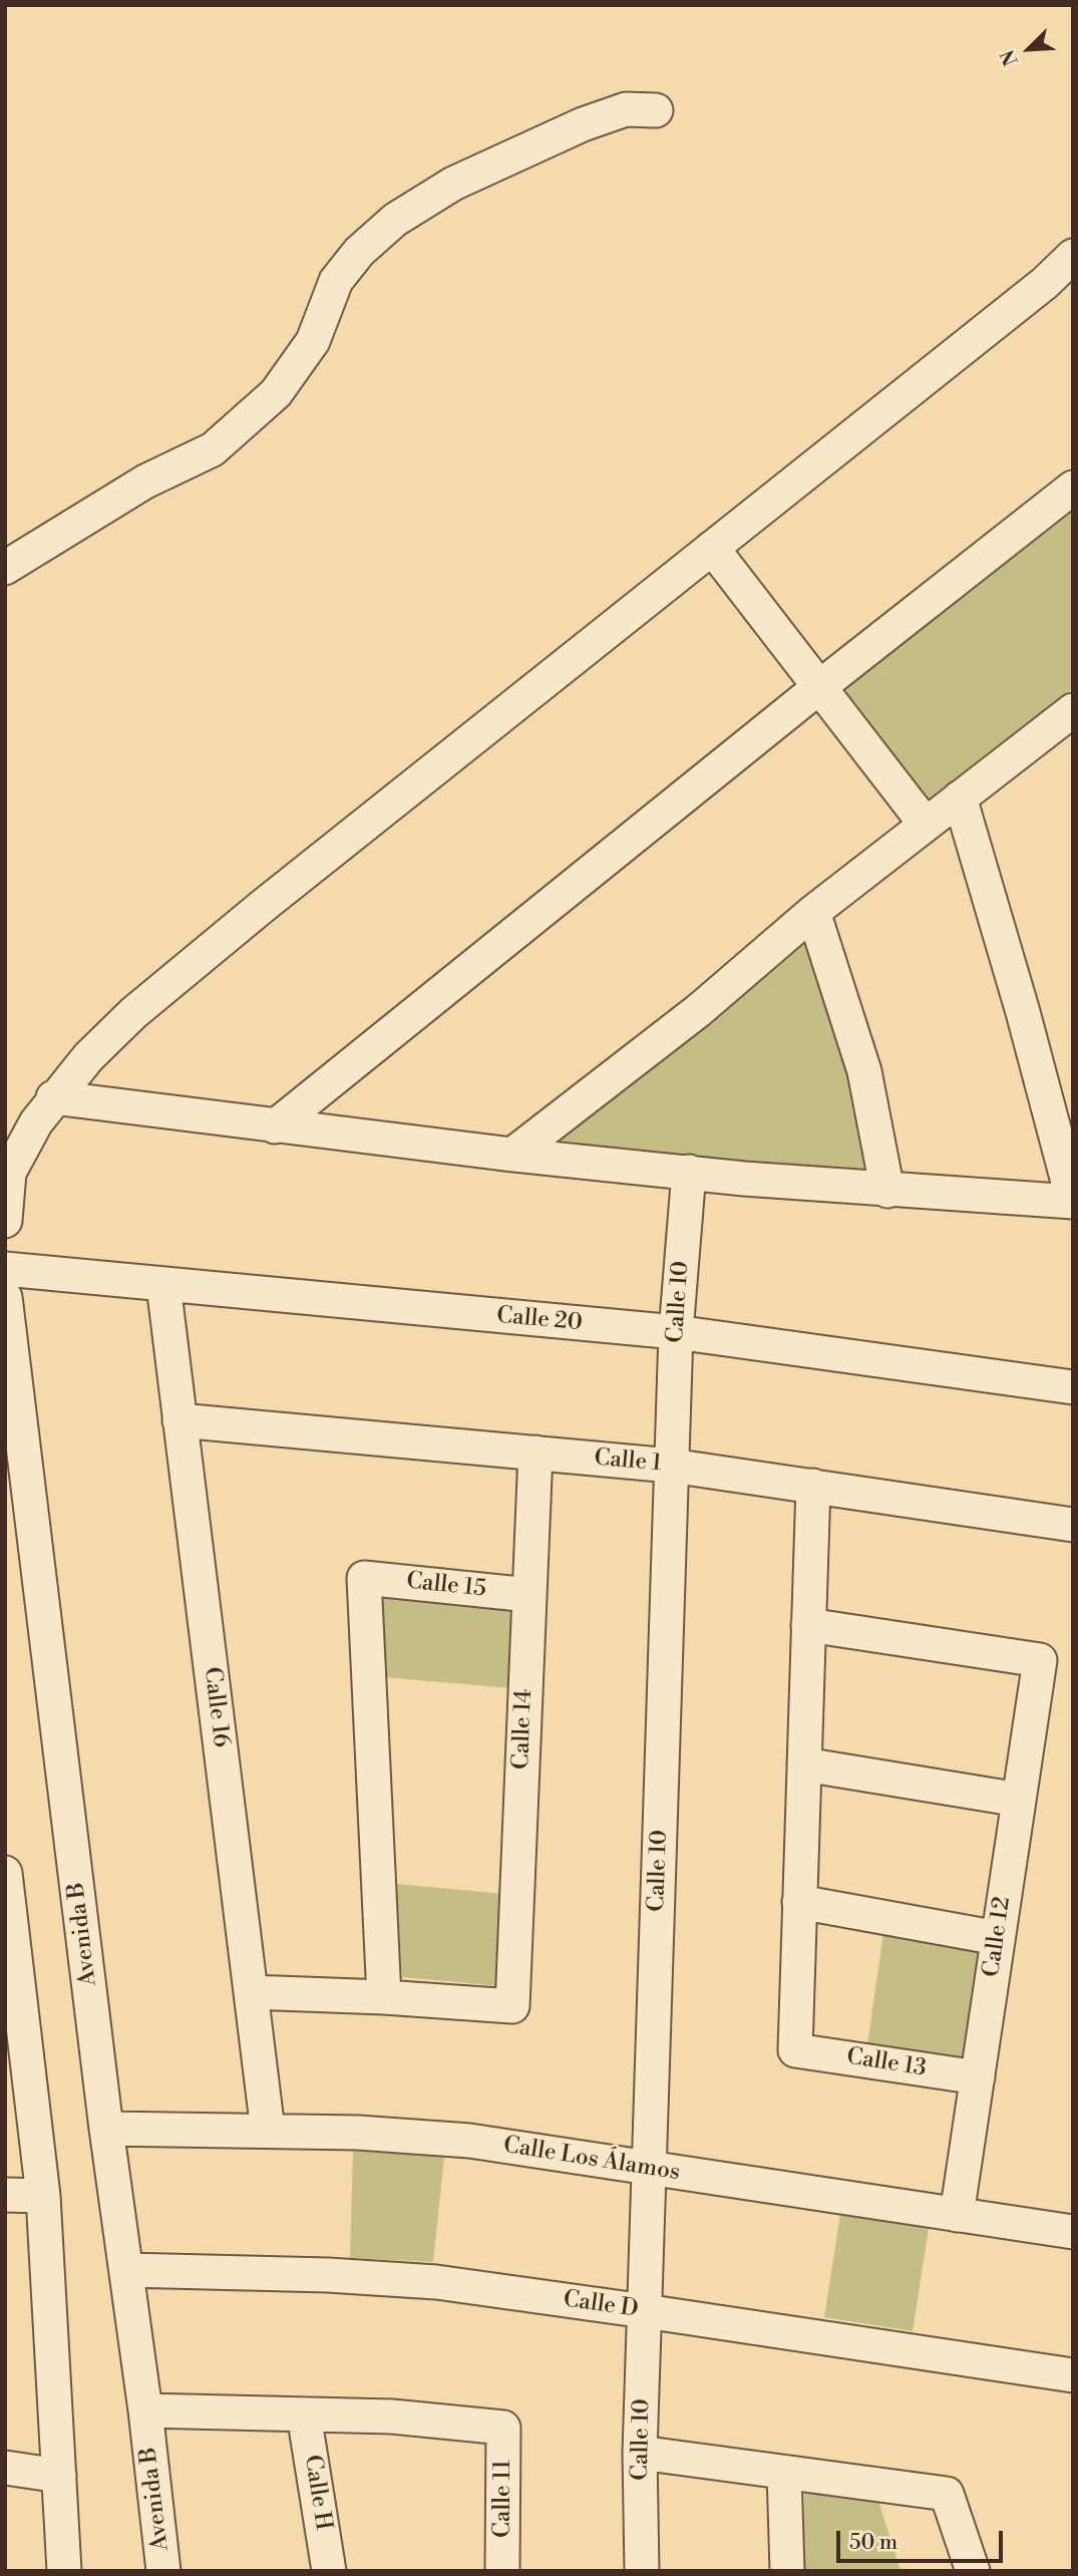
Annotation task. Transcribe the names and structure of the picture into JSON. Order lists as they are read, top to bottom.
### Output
{
  "streets": {
    "street": [
      "Calle 10",
      "Calle 20",
      "Calle 1",
      "Calle 15",
      "Calle 16",
      "Calle 14",
      "Avenida B",
      "Calle 12",
      "Calle 13",
      "Calle Los Álamos",
      "Calle D",
      "Calle H",
      "Calle 11"
    ]
  },
  "crossings": [
    ["Calle 10", "Calle 20"],
    ["Calle 10", "Calle 1"],
    ["Calle 10", "Calle Los Álamos"],
    ["Calle 10", "Calle D"],
    ["Calle 20", "Calle 16"],
    ["Calle 1", "Calle 16"],
    ["Calle 1", "Calle 14"],
    ["Calle 15", "Calle 14"],
    ["Calle 16", "Calle Los Álamos"],
    ["Avenida B", "Calle Los Álamos"],
    ["Avenida B", "Calle D"],
    ["Calle 12", "Calle 13"],
    ["Calle 12", "Calle Los Álamos"],
    ["Calle H", "Calle 11"]
  ],
  "scale_bar": "50 m",
  "north": "bottom left"
}
